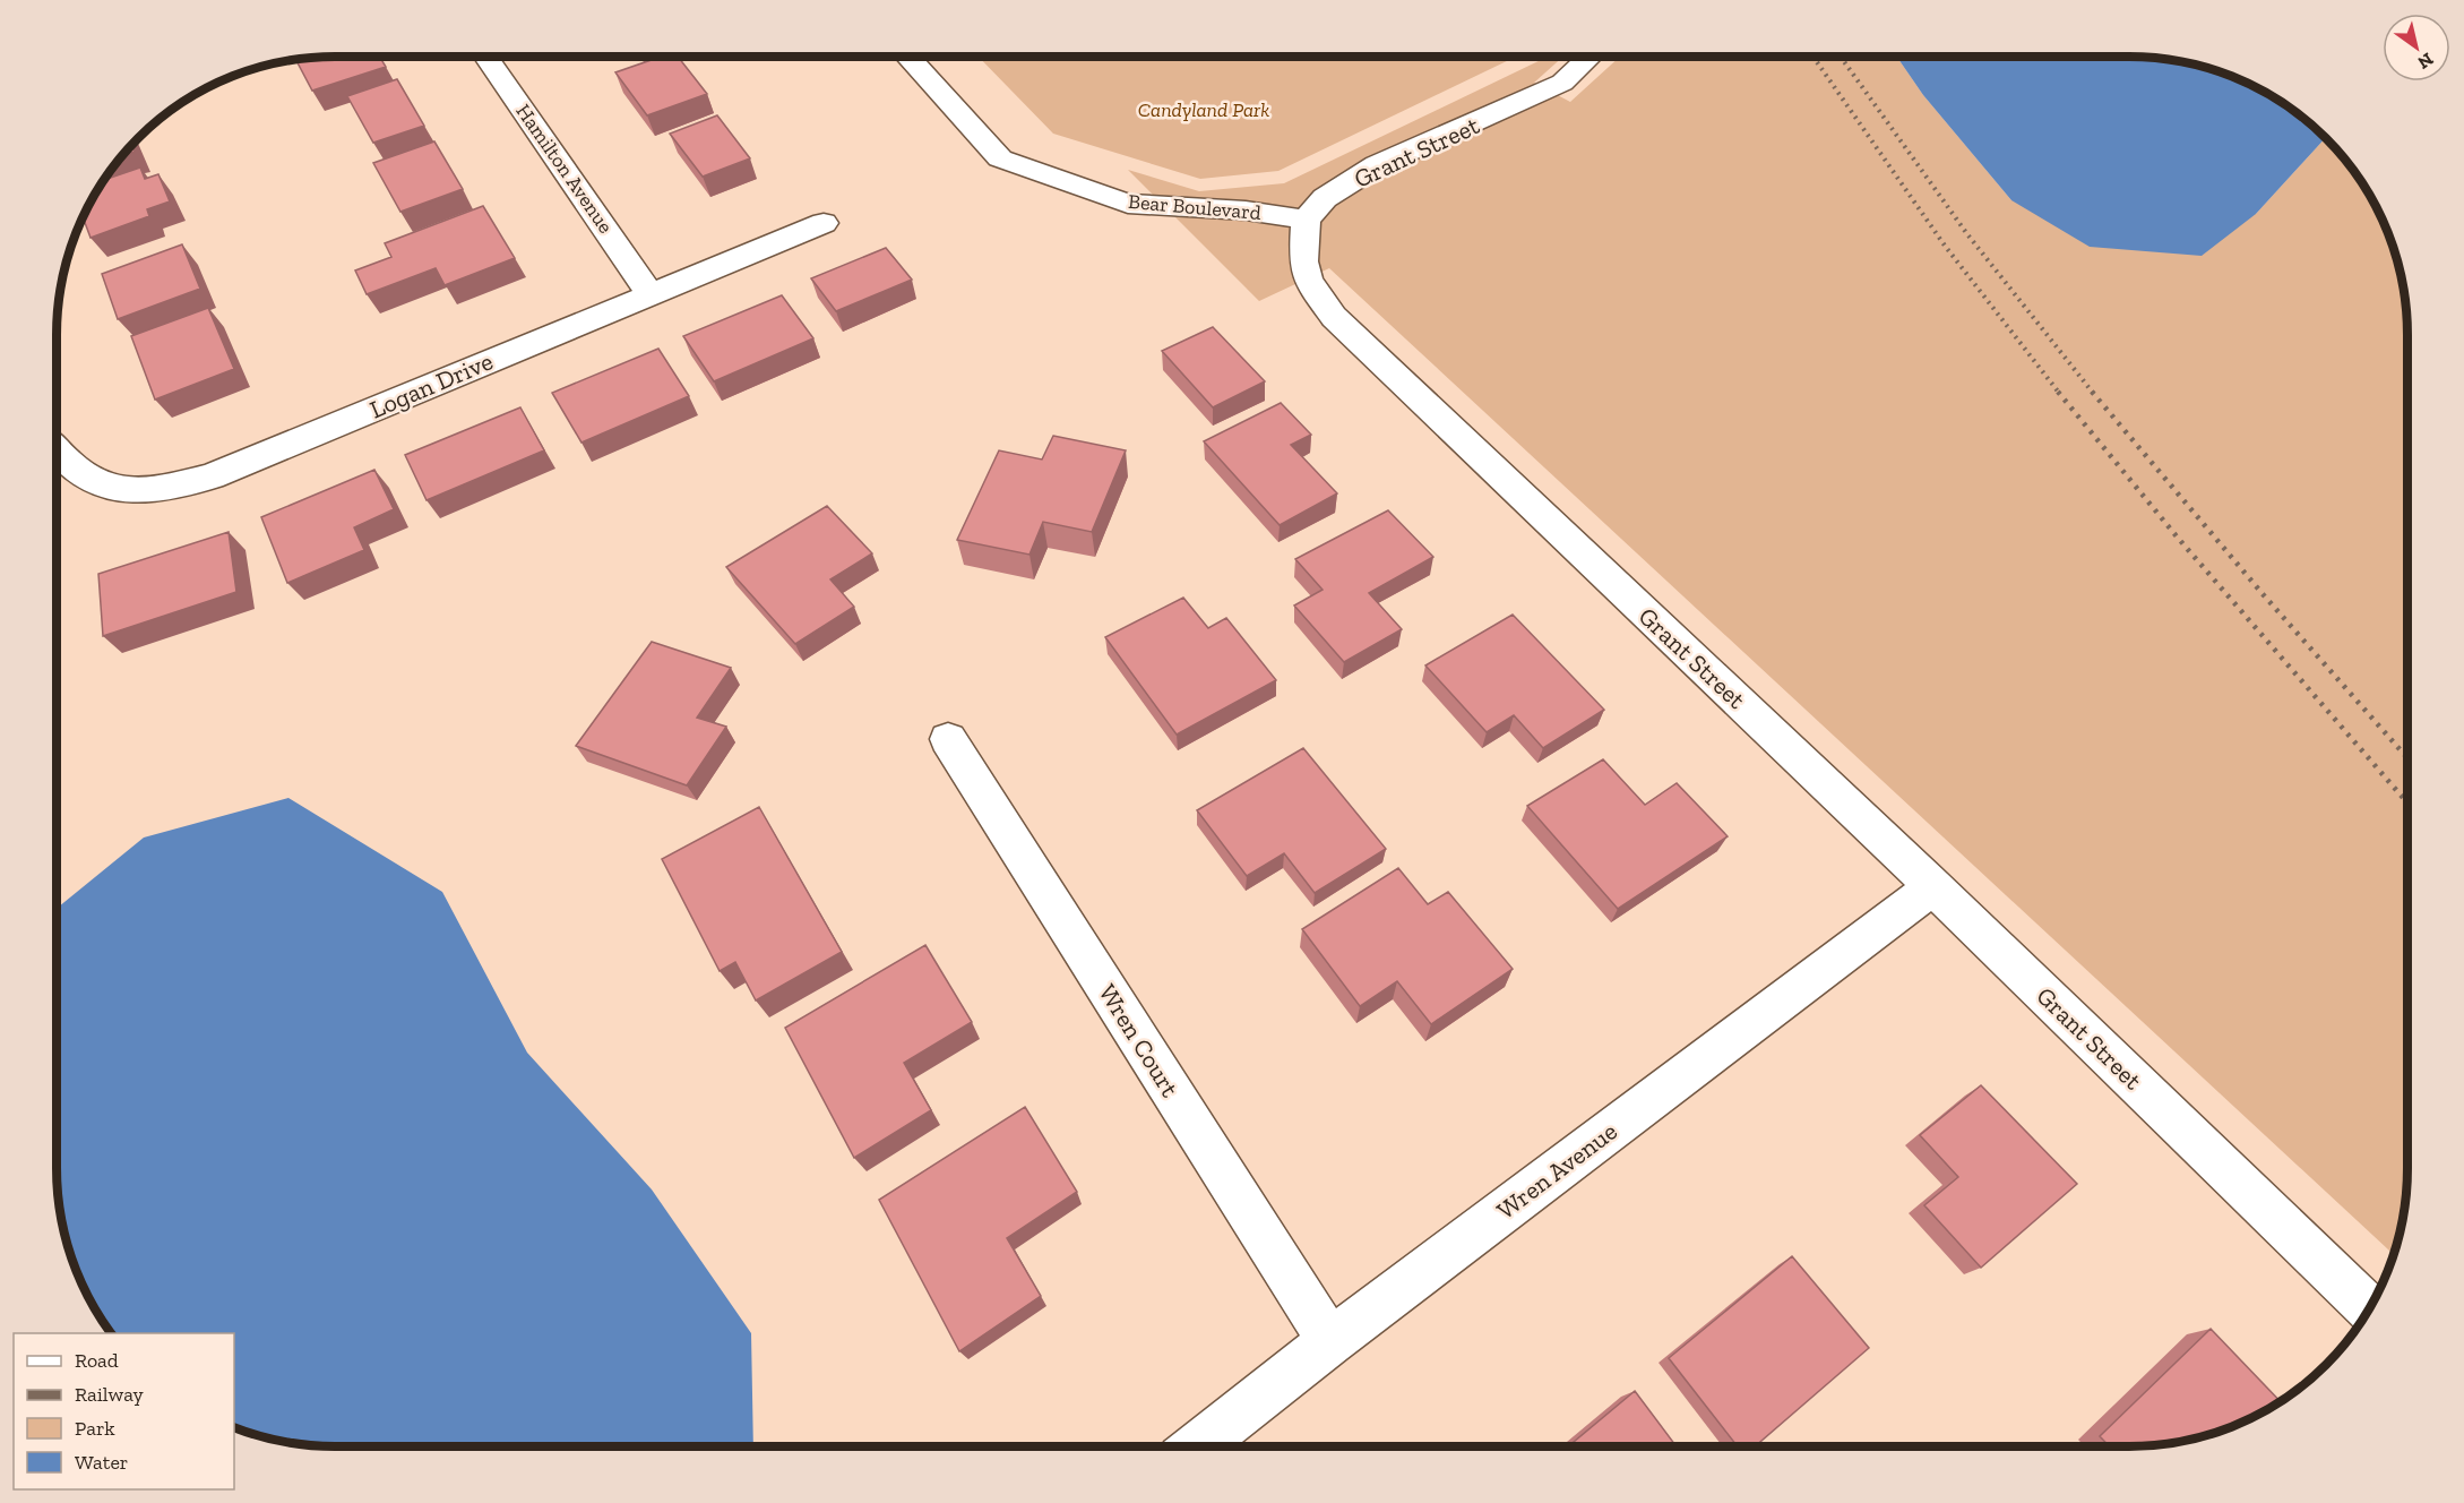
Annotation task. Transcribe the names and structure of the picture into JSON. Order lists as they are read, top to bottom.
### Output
{
  "streets": {
    "street": [
      "Grant Street",
      "Hamilton Avenue",
      "Bear Boulevard",
      "Logan Drive",
      "Wren Court",
      "Wren Avenue"
    ]
  },
  "crossings": [
    ["Grant Street", "Bear Boulevard"],
    ["Grant Street", "Wren Avenue"],
    ["Hamilton Avenue", "Logan Drive"],
    ["Wren Court", "Wren Avenue"]
  ],
  "parks": ["Candyland Park"],
  "legend": [
    "Road",
    "Railway",
    "Park",
    "Water"
  ],
  "north": "bottom right"
}
